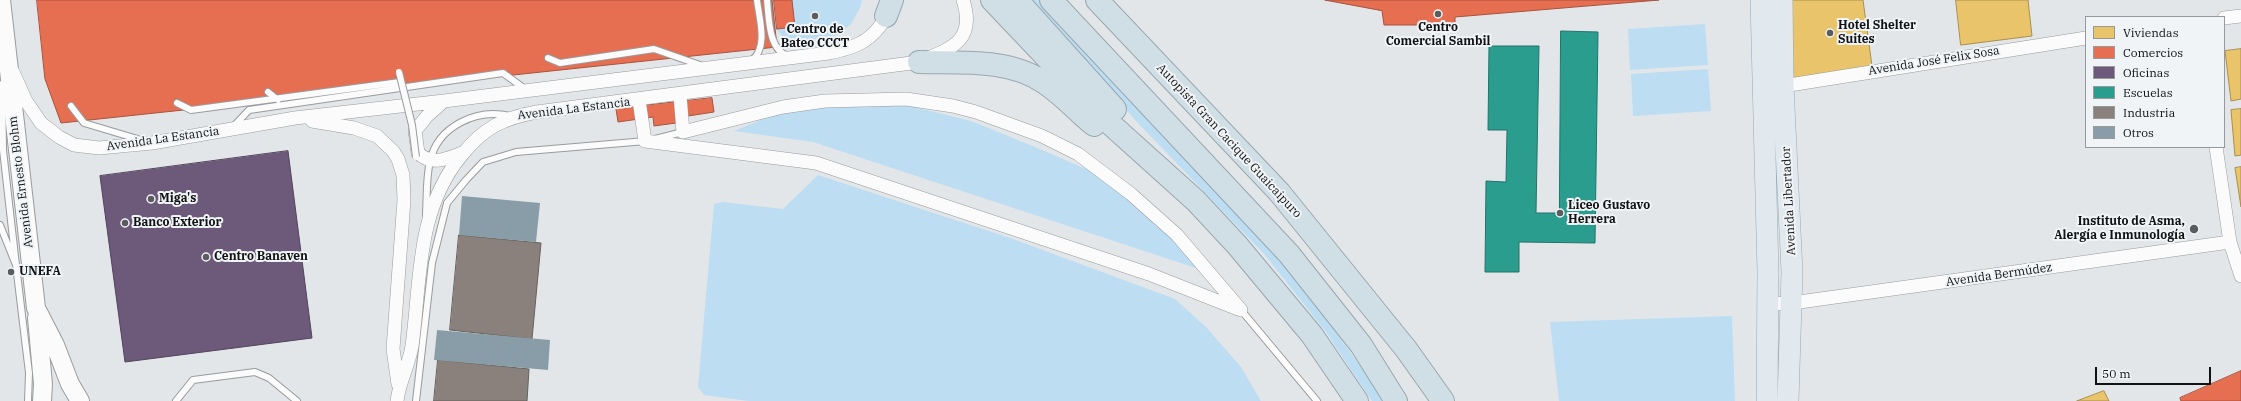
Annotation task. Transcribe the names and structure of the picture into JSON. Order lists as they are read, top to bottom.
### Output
{
  "streets": {
    "highway": ["Autopista Gran Cacique Guaicaipuro"],
    "main road": ["Avenida Libertador"],
    "street": [
      "Avenida José Felix Sosa",
      "Avenida La Estancia",
      "Avenida Ernesto Blohm",
      "Avenida Bermúdez"
    ]
  },
  "crossings": [
    ["Avenida José Felix Sosa", "Avenida Libertador"],
    ["Avenida La Estancia", "Avenida Ernesto Blohm"],
    ["Avenida Libertador", "Avenida Bermúdez"]
  ],
  "places": [
    "Centro Comercial Sambil",
    "Centro de Bateo CCCT",
    "Hotel Shelter Suites",
    "Miga's",
    "Liceo Gustavo Herrera",
    "Banco Exterior",
    "Instituto de Asma, Alergía e Inmunología",
    "Centro Banaven",
    "UNEFA"
  ],
  "legend": [
    "Viviendas",
    "Comercios",
    "Oficinas",
    "Escuelas",
    "Industria",
    "Otros"
  ],
  "scale_bar": "50 m"
}
